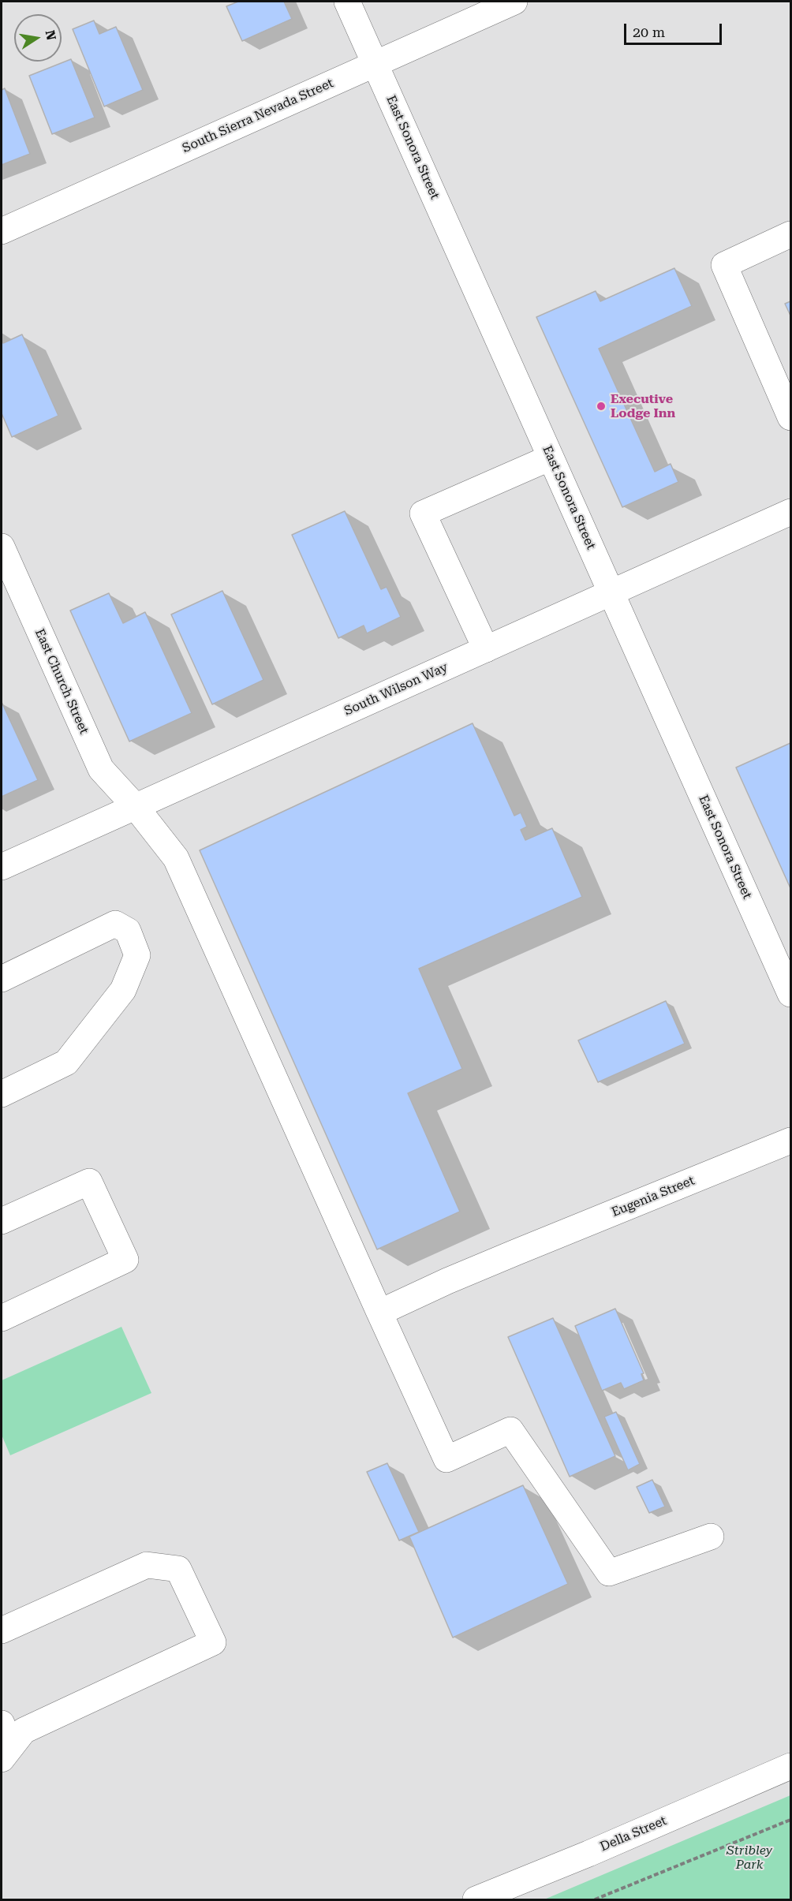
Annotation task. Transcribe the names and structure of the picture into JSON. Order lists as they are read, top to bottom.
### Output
{
  "streets": {
    "street": [
      "South Sierra Nevada Street",
      "East Sonora Street",
      "East Church Street",
      "South Wilson Way",
      "Eugenia Street",
      "Della Street"
    ]
  },
  "crossings": [
    ["South Sierra Nevada Street", "East Sonora Street"],
    ["East Sonora Street", "South Wilson Way"],
    ["East Church Street", "South Wilson Way"],
    ["East Church Street", "Eugenia Street"]
  ],
  "parks": ["Stribley Park"],
  "places": ["Executive Lodge Inn"],
  "scale_bar": "20 m",
  "north": "right"
}
